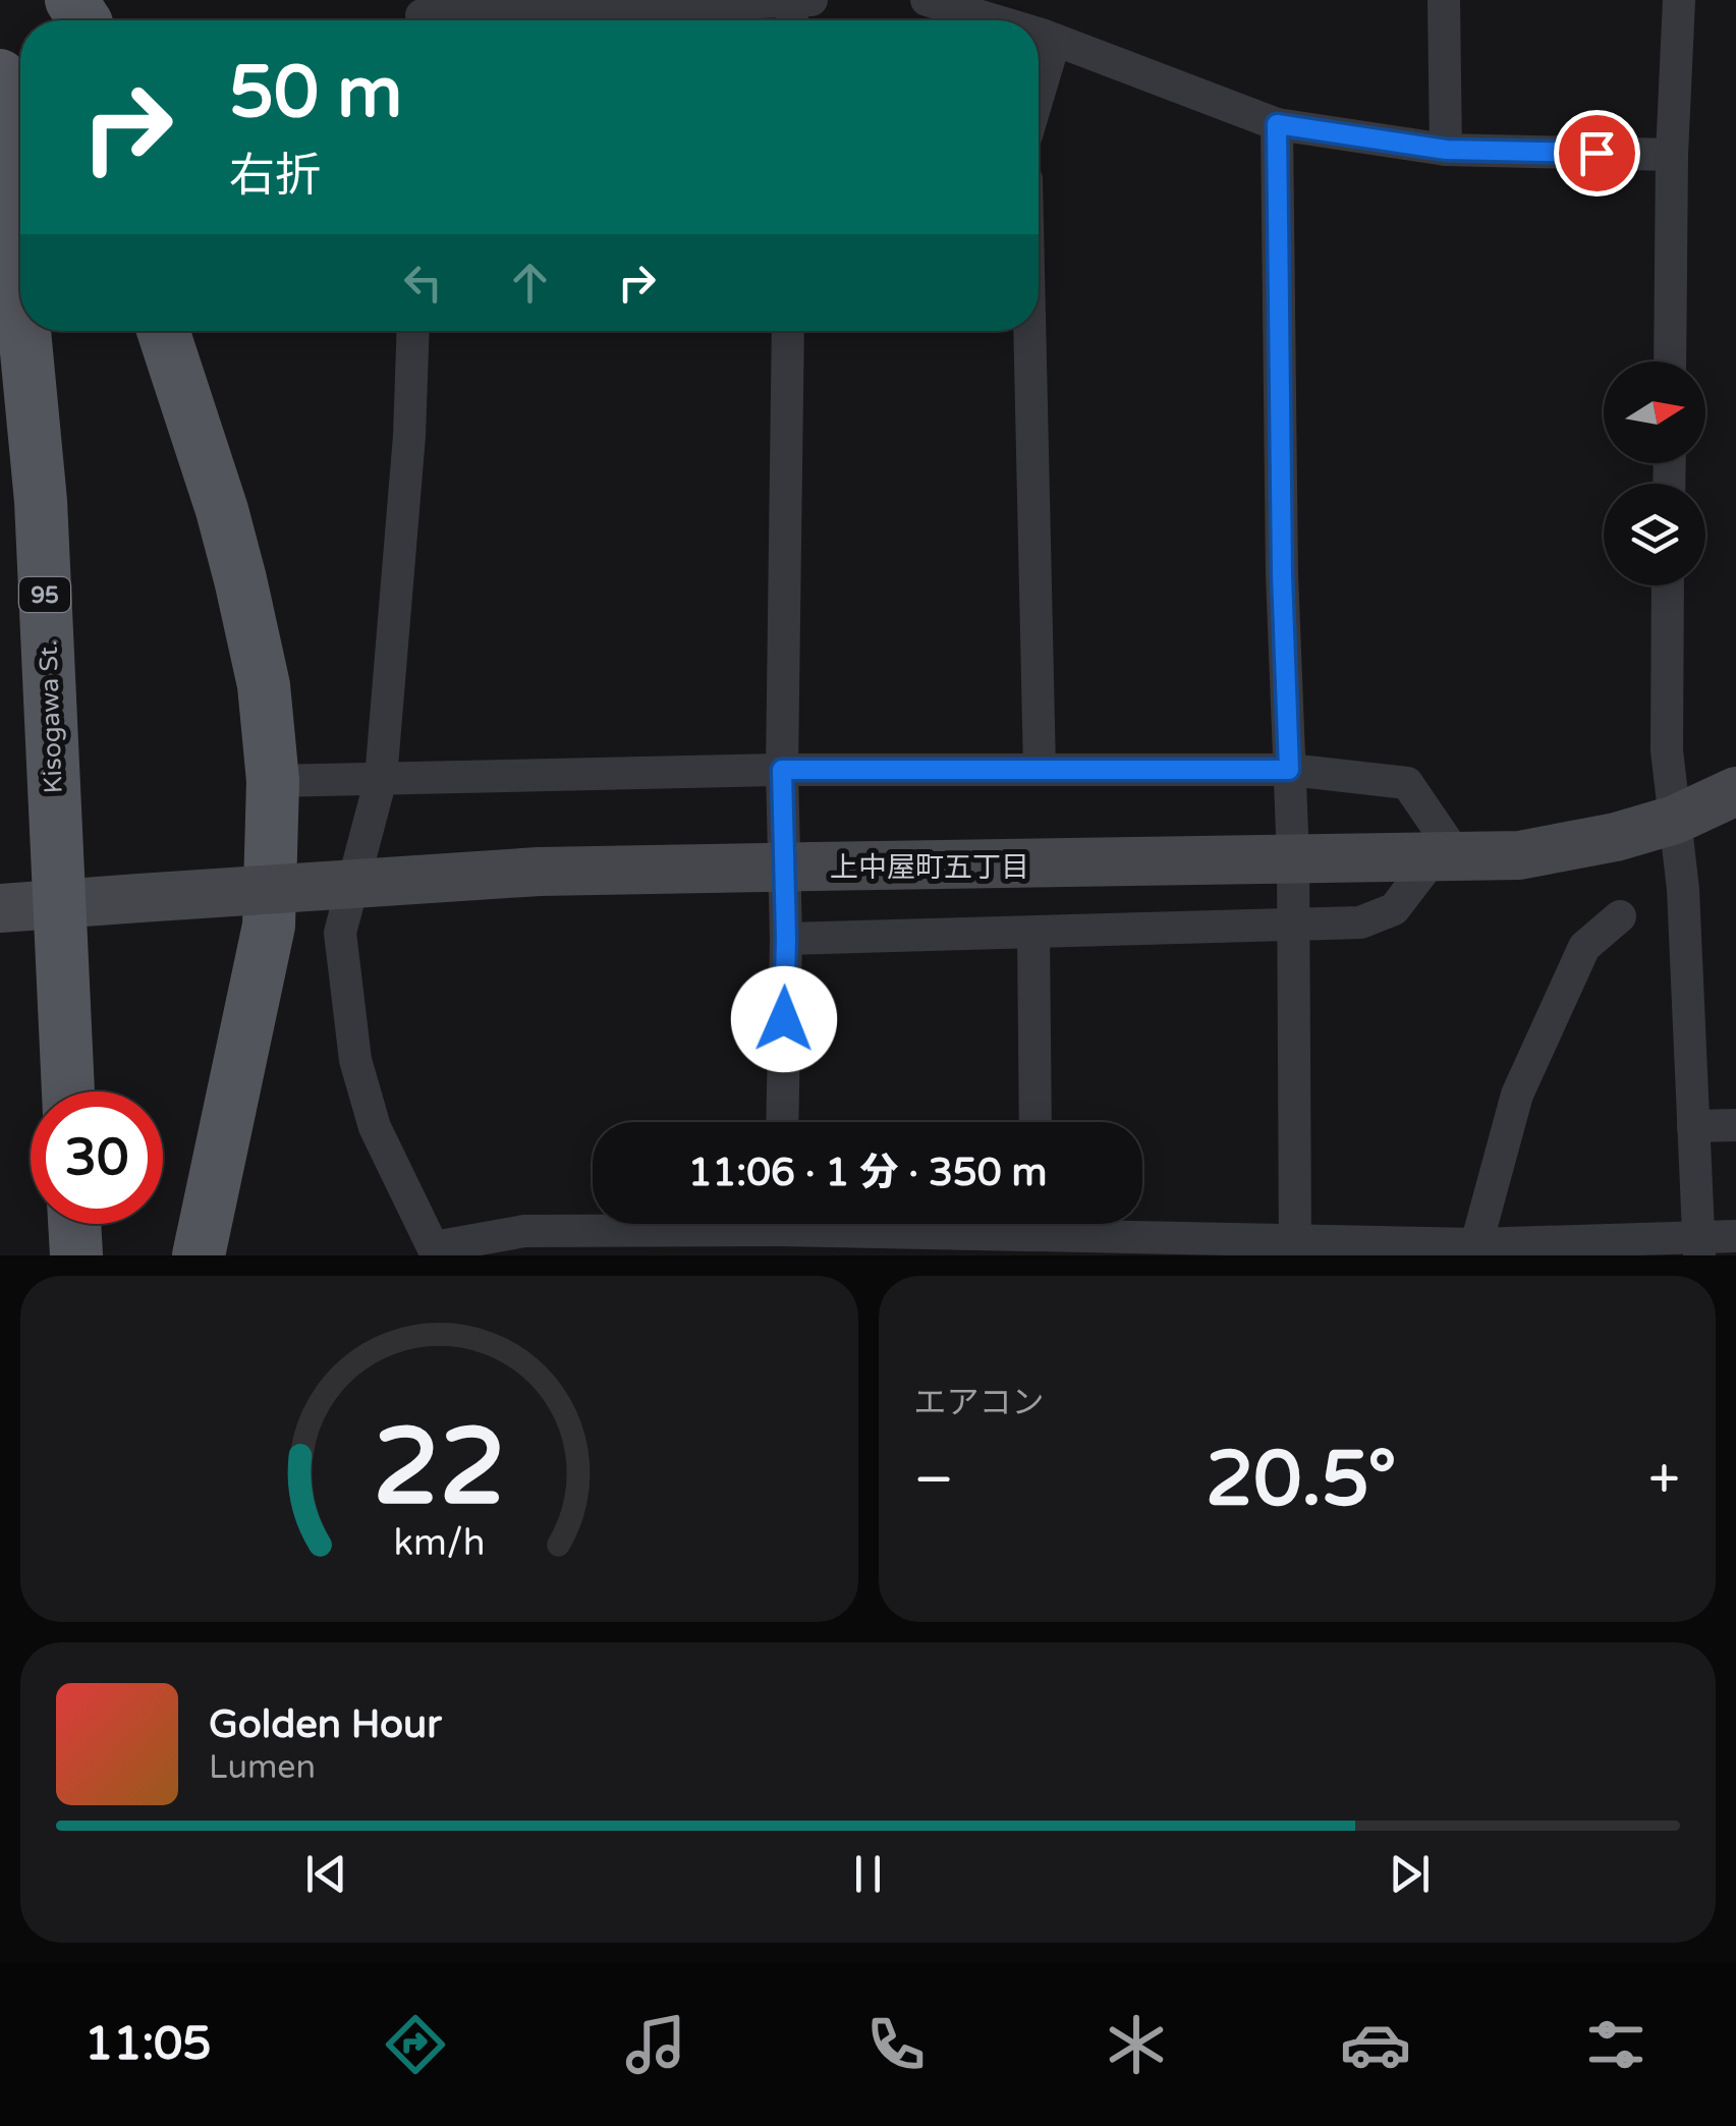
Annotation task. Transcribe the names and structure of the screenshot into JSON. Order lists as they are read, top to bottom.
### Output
{
  "streets": {
    "main road": ["95", "Kisogawa St."]
  },
  "districts": ["上中屋町五丁目"],
  "north": "right",
  "page": {
    "turn": ["50 m", "右折"],
    "limit": "30",
    "trip": "11:06 · 1 分 · 350 m",
    "tile": "エアコン",
    "heat": ["−", "20.5°", "+"],
    "song": ["Golden Hour", "Lumen"],
    "tabs": "11:05",
    "gauge": ["22", "km/h"]
  }
}
